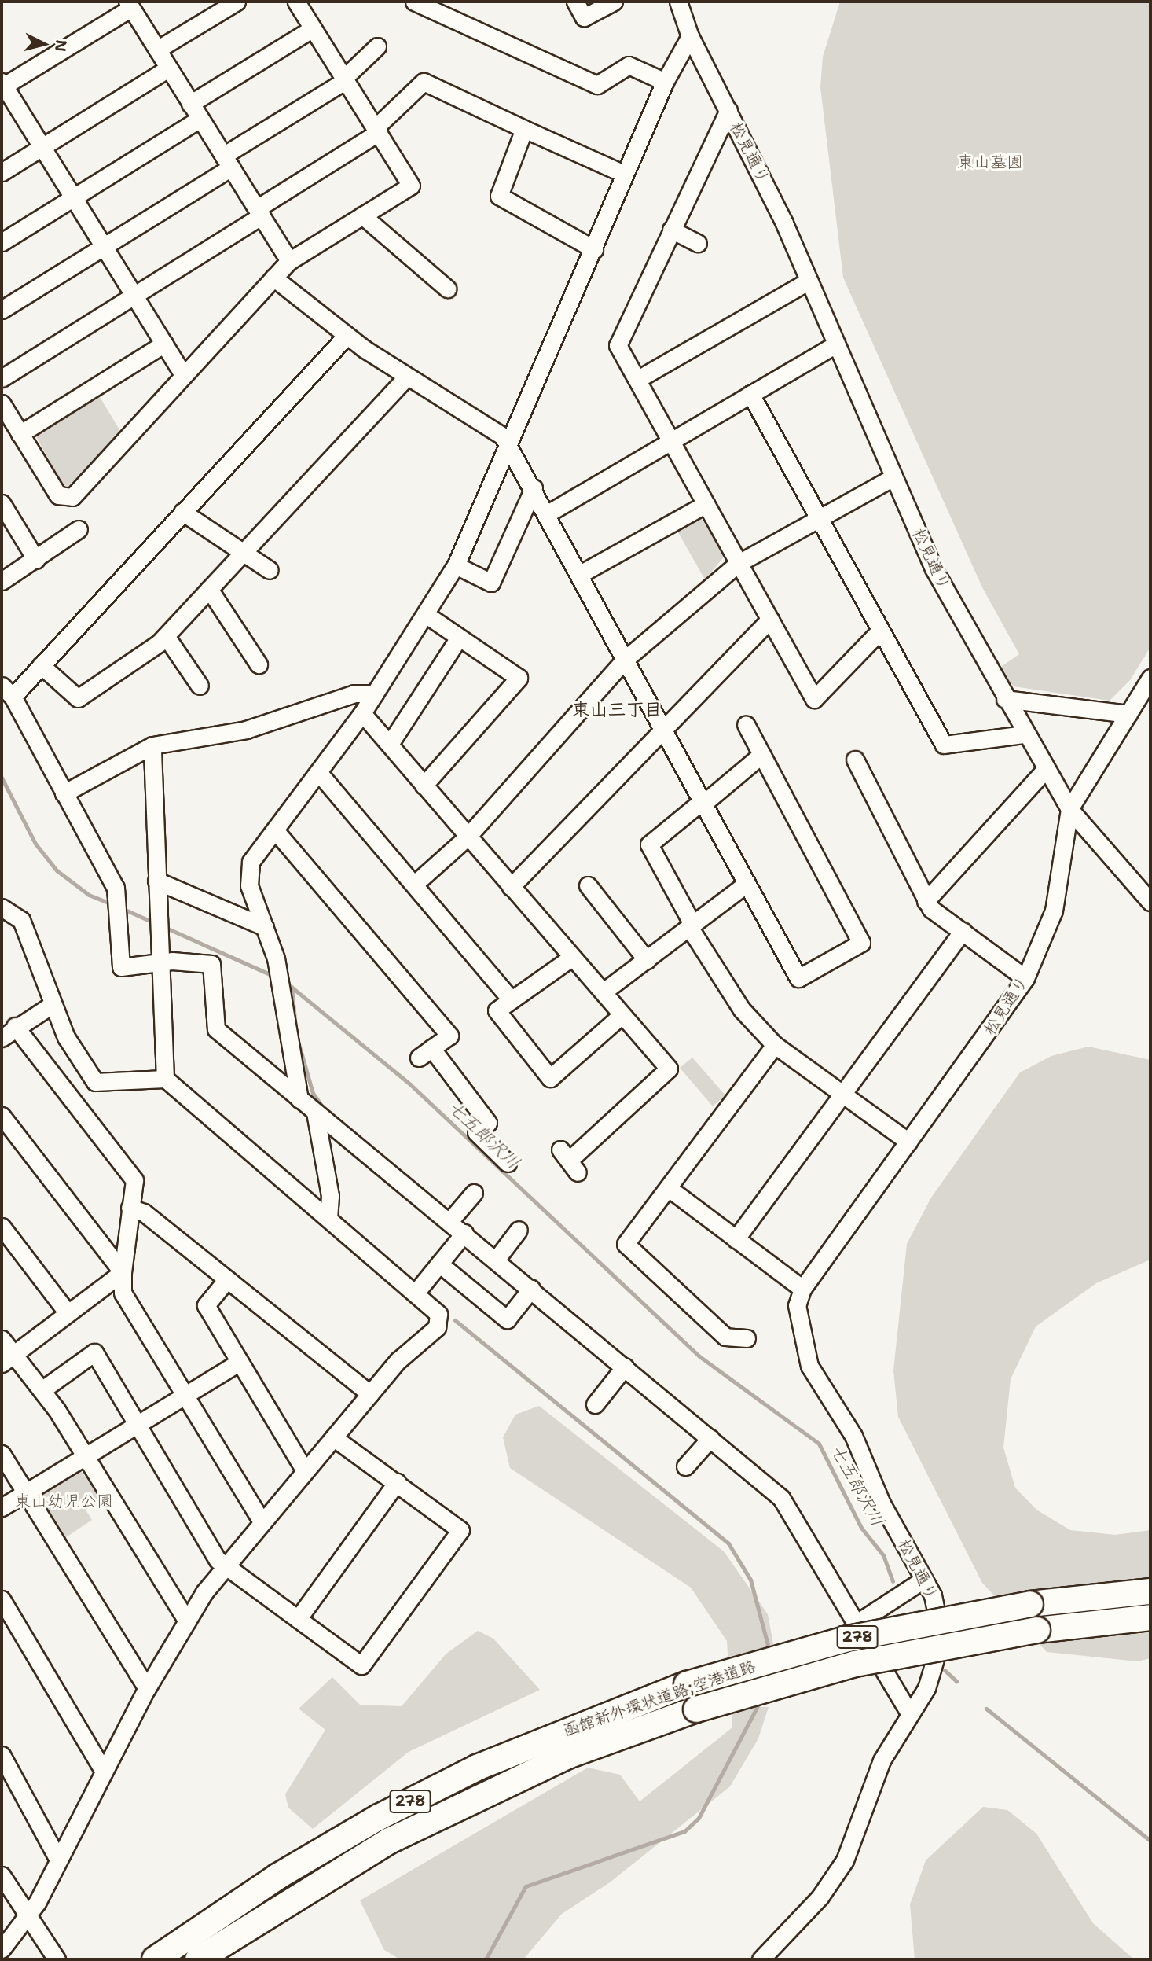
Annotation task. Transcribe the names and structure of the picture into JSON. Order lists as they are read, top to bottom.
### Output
{
  "streets": {
    "highway": ["278", "函館新外環状道路;空港道路"],
    "street": ["松見通り"]
  },
  "districts": ["東山三丁目"],
  "water": ["七五郎沢川"],
  "parks": ["東山墓園", "東山幼児公園"],
  "north": "right"
}
